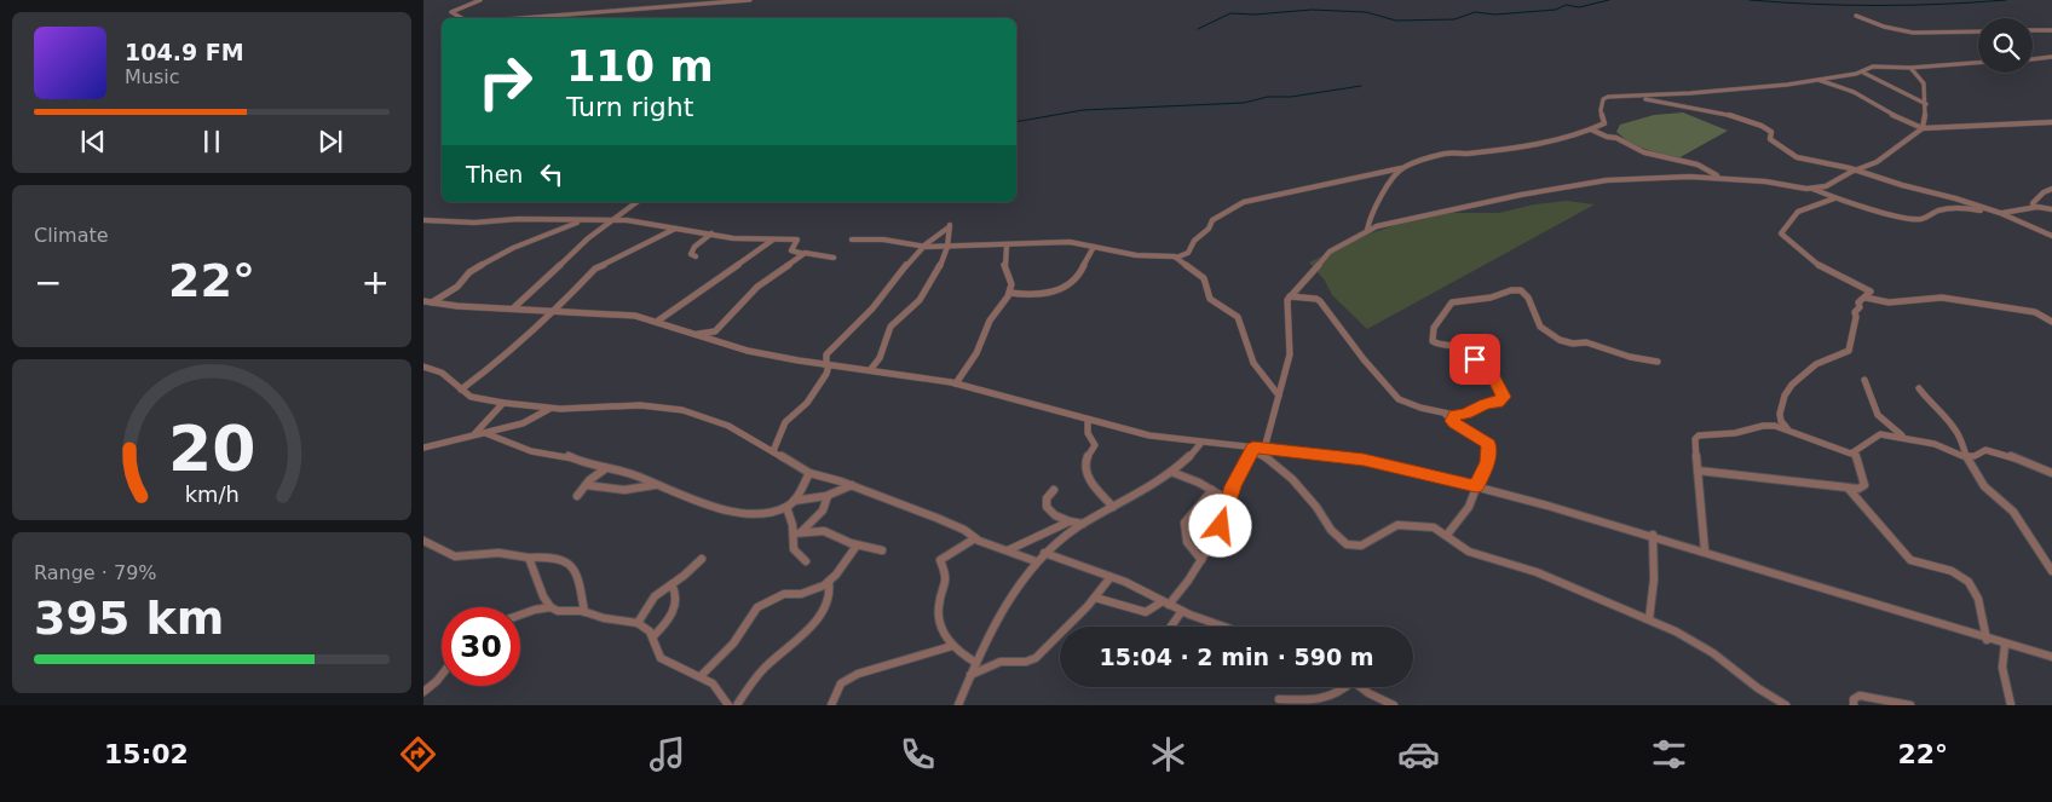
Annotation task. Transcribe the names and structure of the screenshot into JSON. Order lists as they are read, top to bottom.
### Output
{
  "page": {
    "turn": ["110 m", "Turn right"],
    "song": ["104.9 FM", "Music"],
    "then": "Then",
    "tile": [
      "Climate",
      ["Range · 79%", "395 km"]
    ],
    "heat": ["−", "22°", "+"],
    "limit": "30",
    "trip": "15:04 · 2 min · 590 m",
    "tabs": ["15:02", "22°"],
    "gauge": ["20", "km/h"]
  }
}
